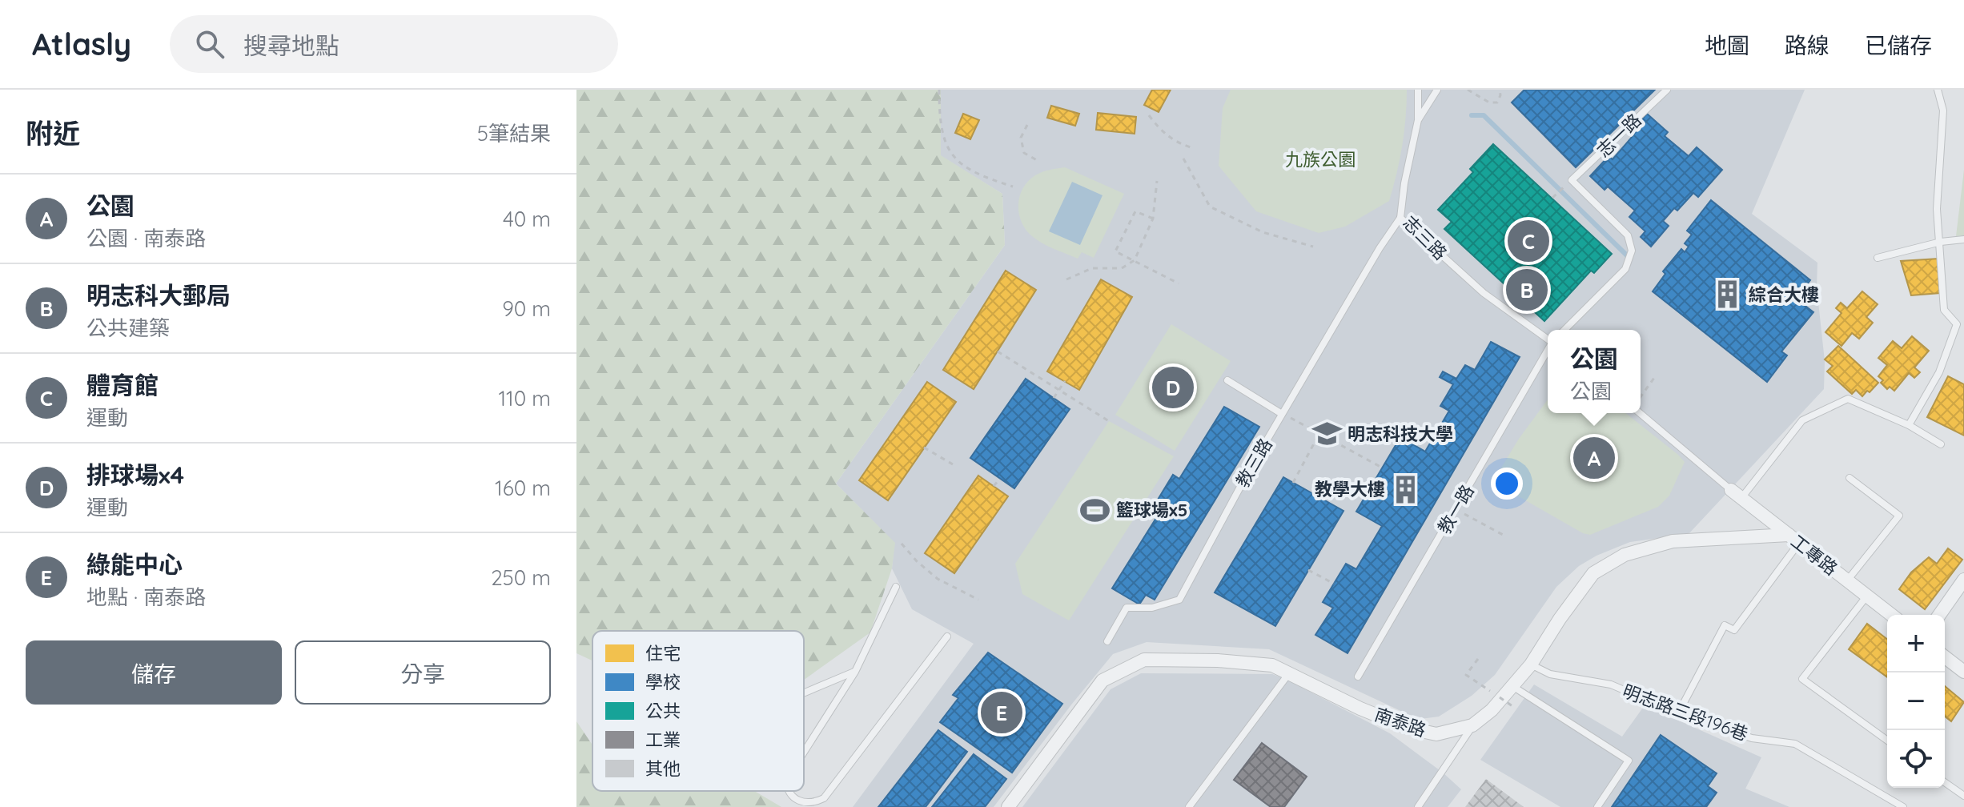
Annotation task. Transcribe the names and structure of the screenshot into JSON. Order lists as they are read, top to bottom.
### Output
{
  "streets": {
    "street": ["工專路", "南泰路"],
    "lane": [
      "志一路",
      "志三路",
      "教三路",
      "教一路",
      "明志路三段196巷"
    ]
  },
  "crossings": [
    ["志三路", "教三路"],
    ["工專路", "南泰路"],
    ["明志路三段196巷", "南泰路"]
  ],
  "parks": ["九族公園"],
  "places": {
    "building": ["綜合大樓", "教學大樓"],
    "school or university": ["明志科技大學"],
    "sports": ["籃球場x5"]
  },
  "legend": [
    "住宅",
    "學校",
    "公共",
    "工業",
    "其他"
  ],
  "page": {
    "header": "Atlasly",
    "search": "搜尋地點",
    "nav": ["地圖", "路線", "已儲存"],
    "heading": ["附近", "5筆結果"],
    "list": [
      {
        "mark": "A",
        "name": "公園",
        "note": "公園 · 南泰路",
        "value": "40 m"
      },
      {
        "mark": "B",
        "name": "明志科大郵局",
        "note": "公共建築",
        "value": "90 m"
      },
      {
        "mark": "C",
        "name": "體育館",
        "note": "運動",
        "value": "110 m"
      },
      {
        "mark": "D",
        "name": "排球場x4",
        "note": "運動",
        "value": "160 m"
      },
      {
        "mark": "E",
        "name": "綠能中心",
        "note": "地點 · 南泰路",
        "value": "250 m"
      }
    ],
    "pins": [
      "C",
      "B",
      "D",
      "A",
      "E"
    ],
    "popup": ["公園", "公園"],
    "map_buttons": ["+", "−"],
    "buttons": ["儲存", "分享"]
  }
}
